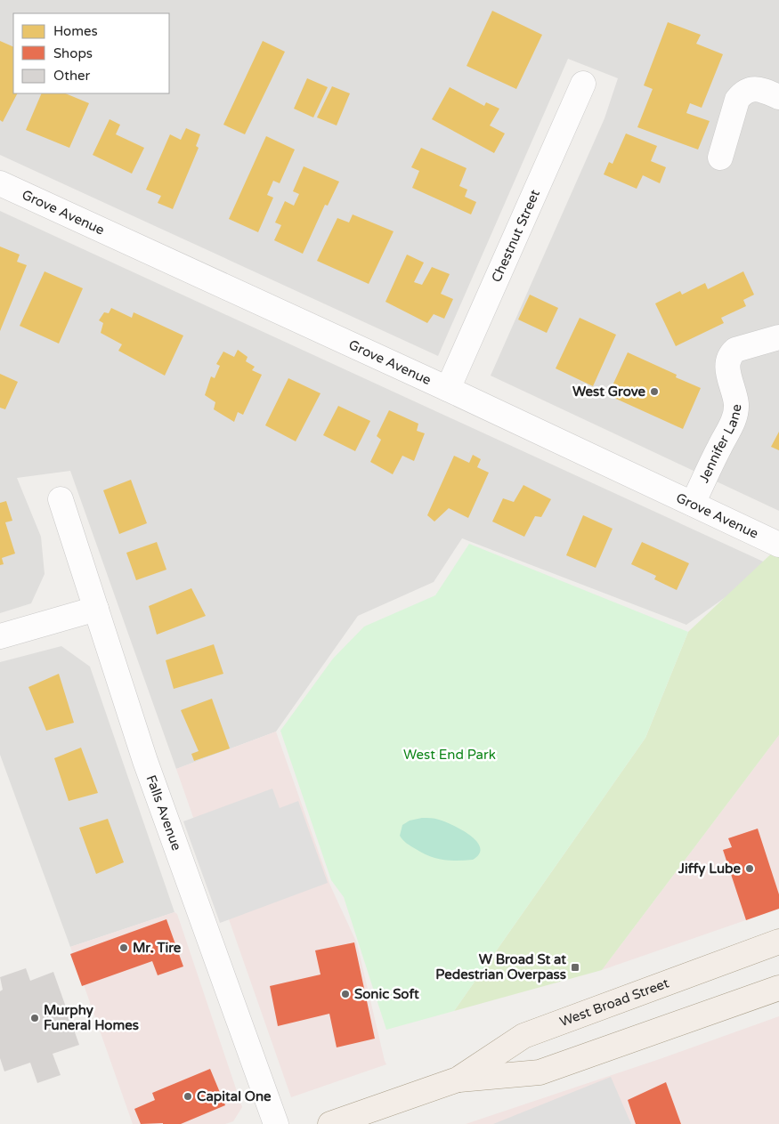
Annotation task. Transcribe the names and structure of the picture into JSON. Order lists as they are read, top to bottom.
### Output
{
  "streets": {
    "main road": ["West Broad Street"],
    "street": [
      "Grove Avenue",
      "Chestnut Street",
      "Jennifer Lane",
      "Falls Avenue"
    ]
  },
  "crossings": [
    ["Grove Avenue", "Chestnut Street"],
    ["Grove Avenue", "Jennifer Lane"]
  ],
  "parks": ["West End Park"],
  "places": {
    "other": [
      "West Grove",
      "Jiffy Lube",
      "Mr. Tire",
      "Sonic Soft",
      "Murphy Funeral Homes",
      "Capital One"
    ],
    "transit": ["W Broad St at Pedestrian Overpass"]
  },
  "legend": ["Homes", "Shops", "Other"]
}
